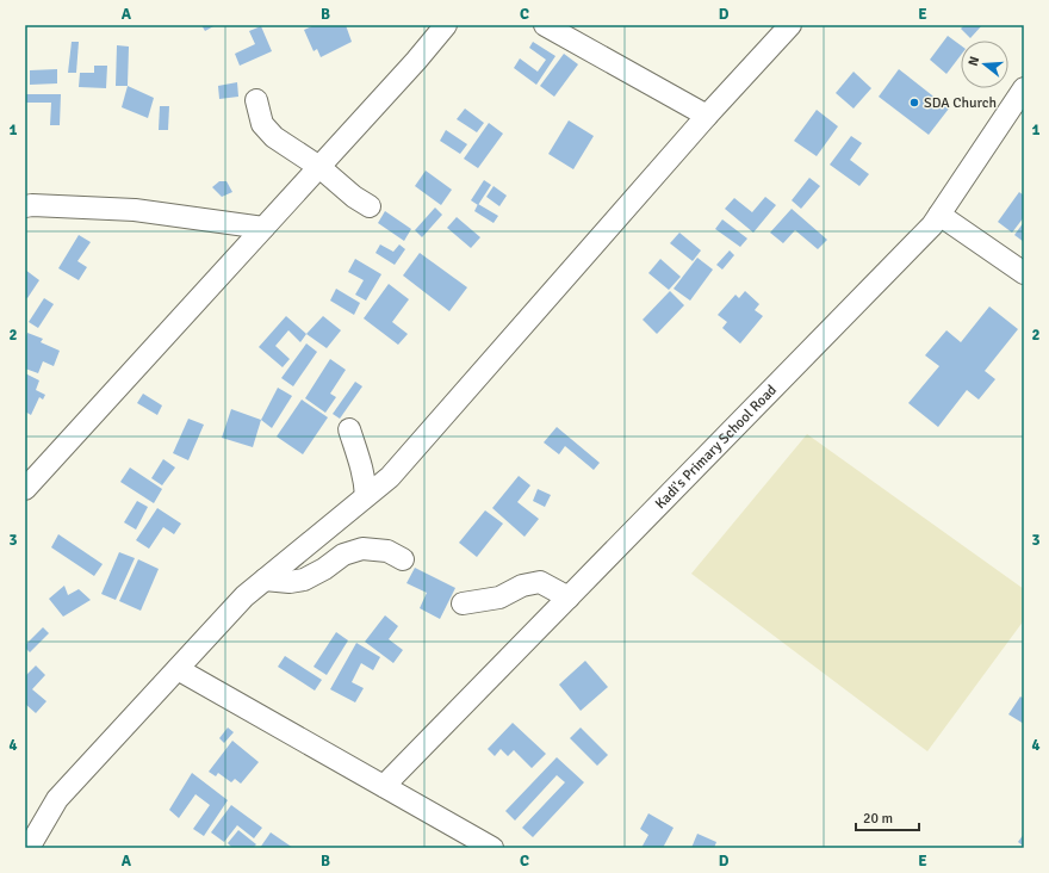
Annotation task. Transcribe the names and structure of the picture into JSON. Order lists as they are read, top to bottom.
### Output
{
  "streets": {
    "street": ["Kadi's Primary School Road"]
  },
  "places": ["SDA Church"],
  "scale_bar": "20 m",
  "north": "left",
  "grid": {
    "columns": [
      "A",
      "B",
      "C",
      "D",
      "E"
    ],
    "rows": [
      "1",
      "2",
      "3",
      "4"
    ]
  }
}
